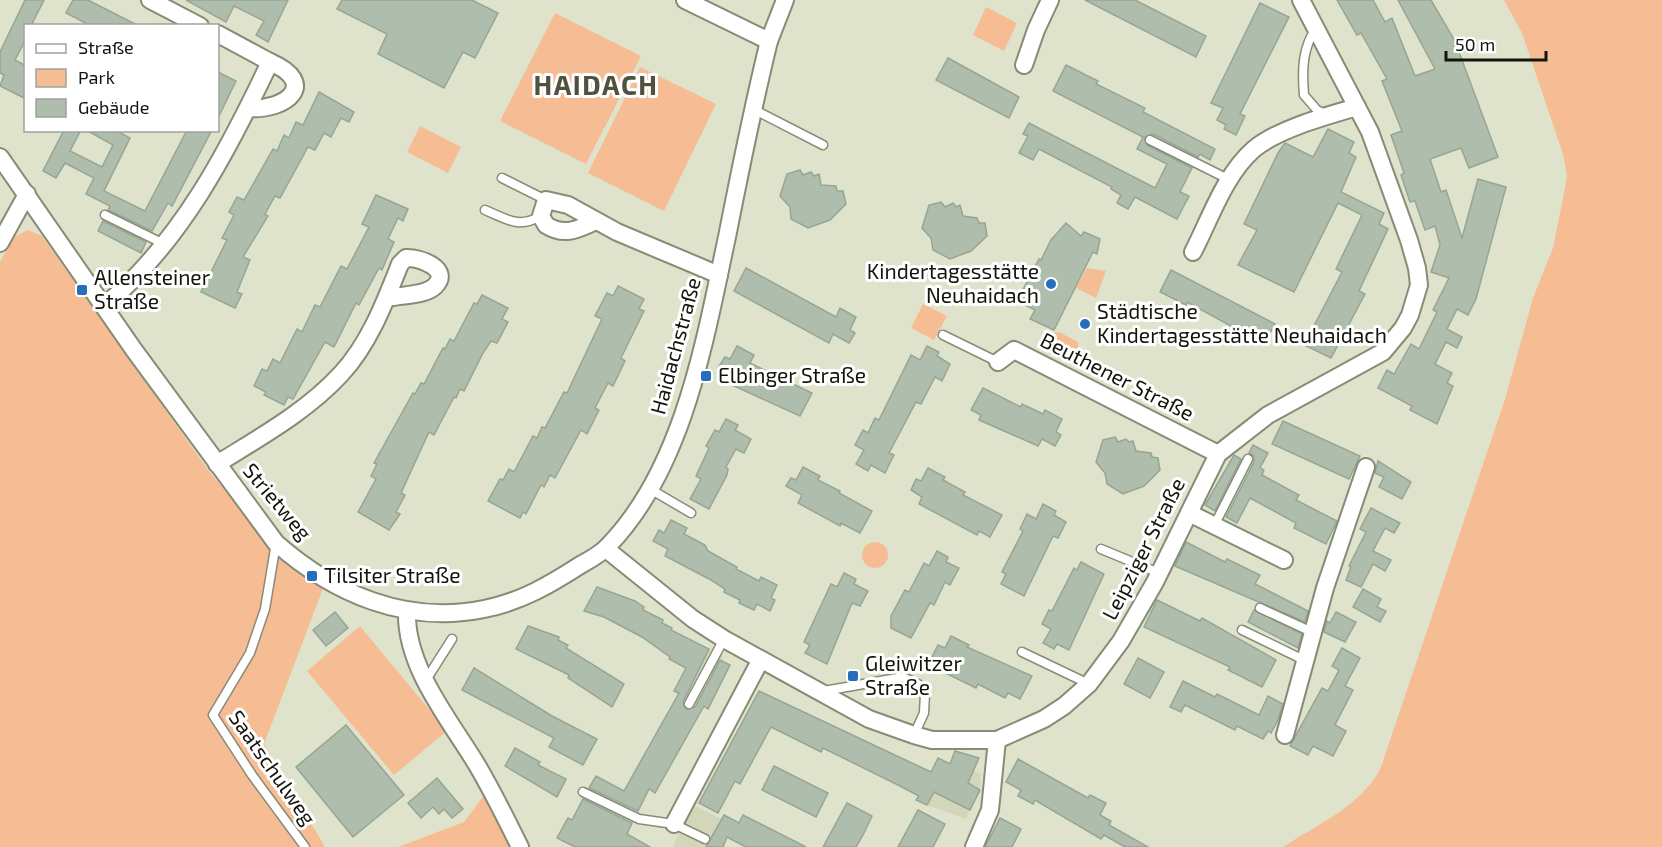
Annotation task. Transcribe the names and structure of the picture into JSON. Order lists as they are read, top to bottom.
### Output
{
  "streets": {
    "street": [
      "Haidachstraße",
      "Beuthener Straße",
      "Strietweg",
      "Leipziger Straße"
    ],
    "lane": ["Saatschulweg"]
  },
  "crossings": [
    ["Haidachstraße", "Strietweg"],
    ["Haidachstraße", "Leipziger Straße"],
    ["Beuthener Straße", "Leipziger Straße"],
    ["Strietweg", "Saatschulweg"]
  ],
  "districts": ["HAIDACH"],
  "places": {
    "other": ["Kindertagesstätte Neuhaidach", "Städtische Kindertagesstätte Neuhaidach"],
    "transit": [
      "Allensteiner Straße",
      "Elbinger Straße",
      "Tilsiter Straße",
      "Gleiwitzer Straße"
    ]
  },
  "legend": ["Straße", "Park", "Gebäude"],
  "scale_bar": "50 m"
}
